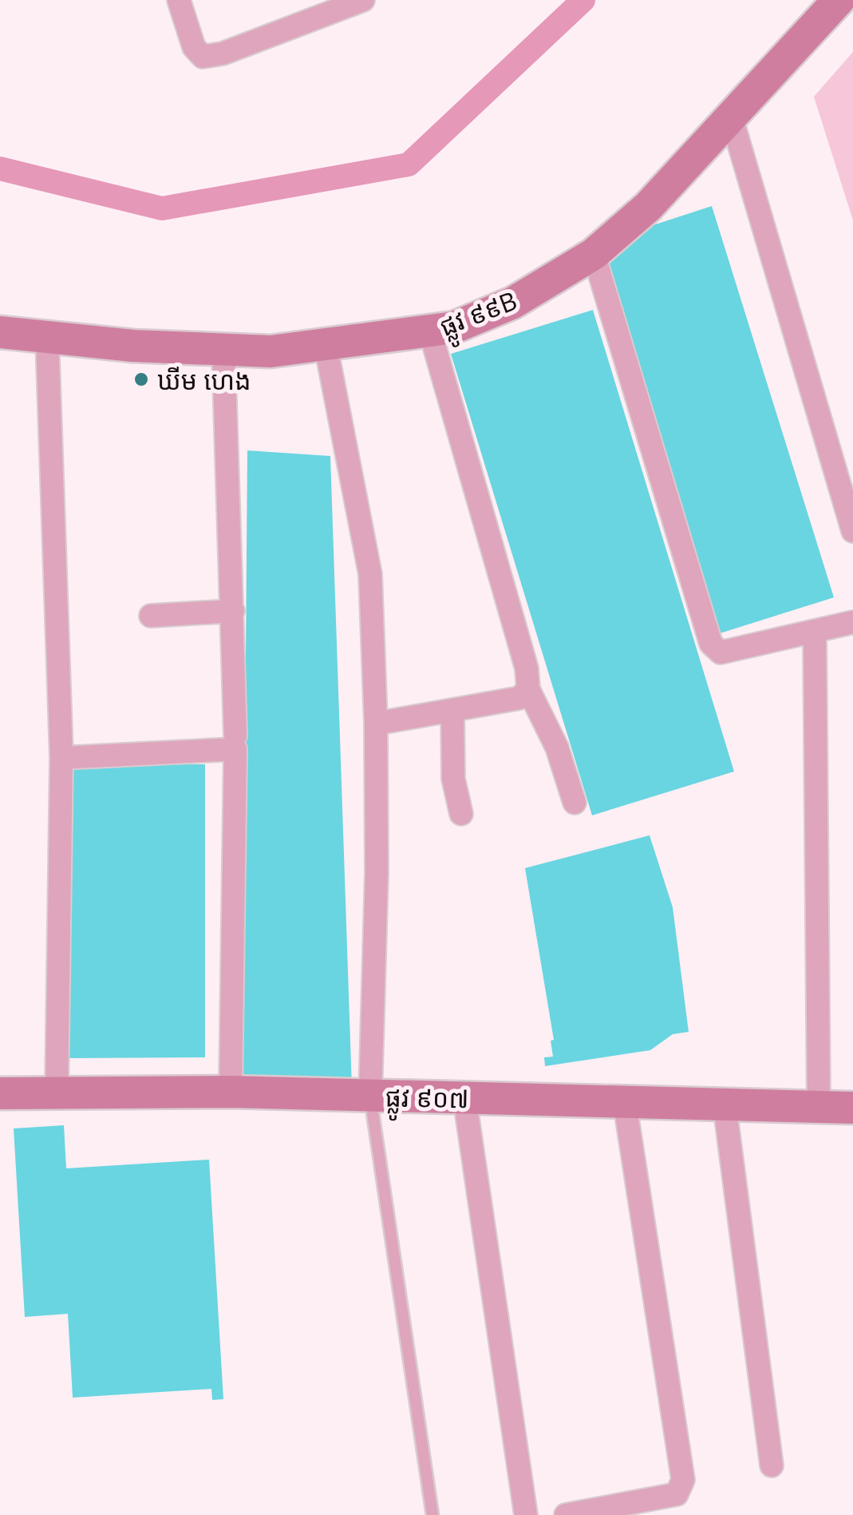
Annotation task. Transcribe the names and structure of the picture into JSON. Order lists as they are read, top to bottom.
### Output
{
  "streets": {
    "street": ["ផ្លូវ ៩៩B", "ផ្លូវ ៩០៧"]
  },
  "places": ["ឃីម ហេង"]
}
